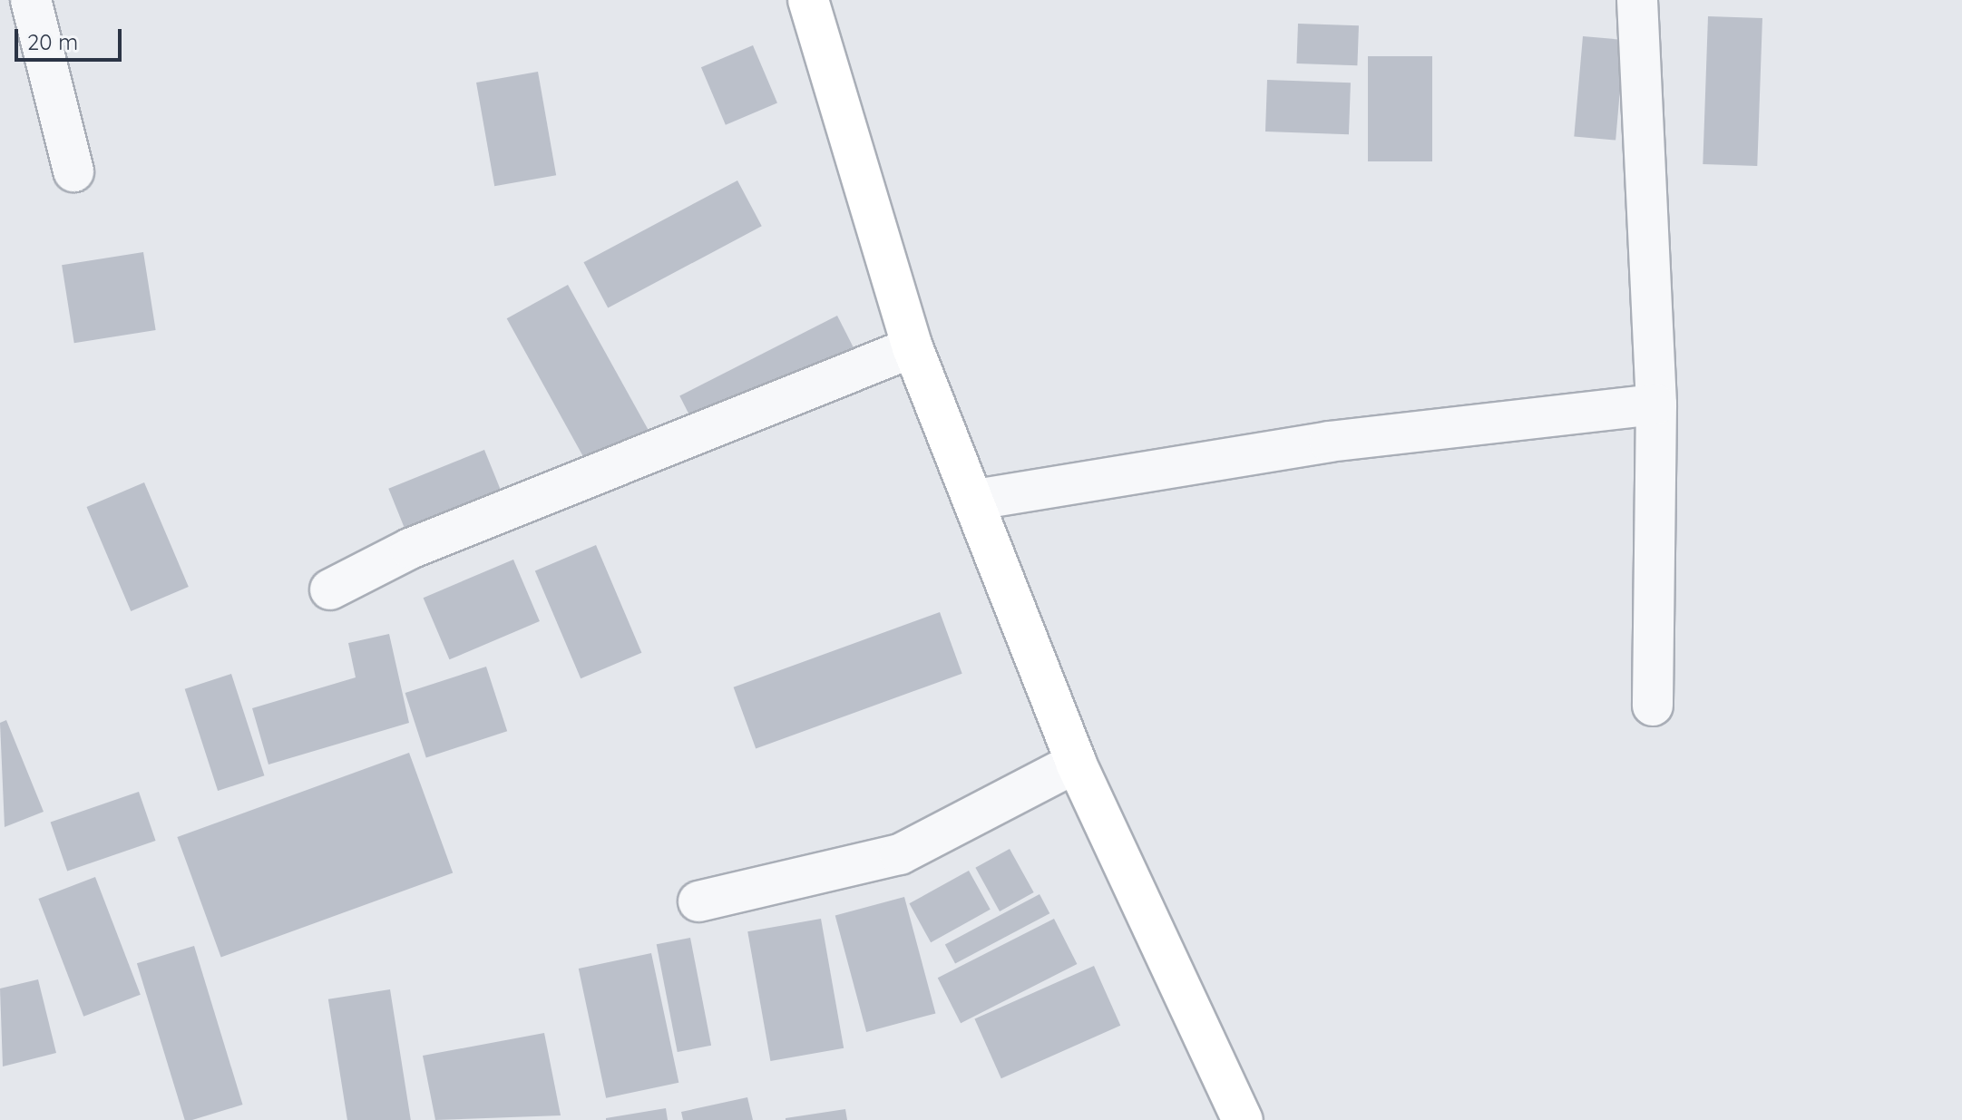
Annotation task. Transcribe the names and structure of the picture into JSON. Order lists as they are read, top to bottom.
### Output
{
  "scale_bar": "20 m"
}
